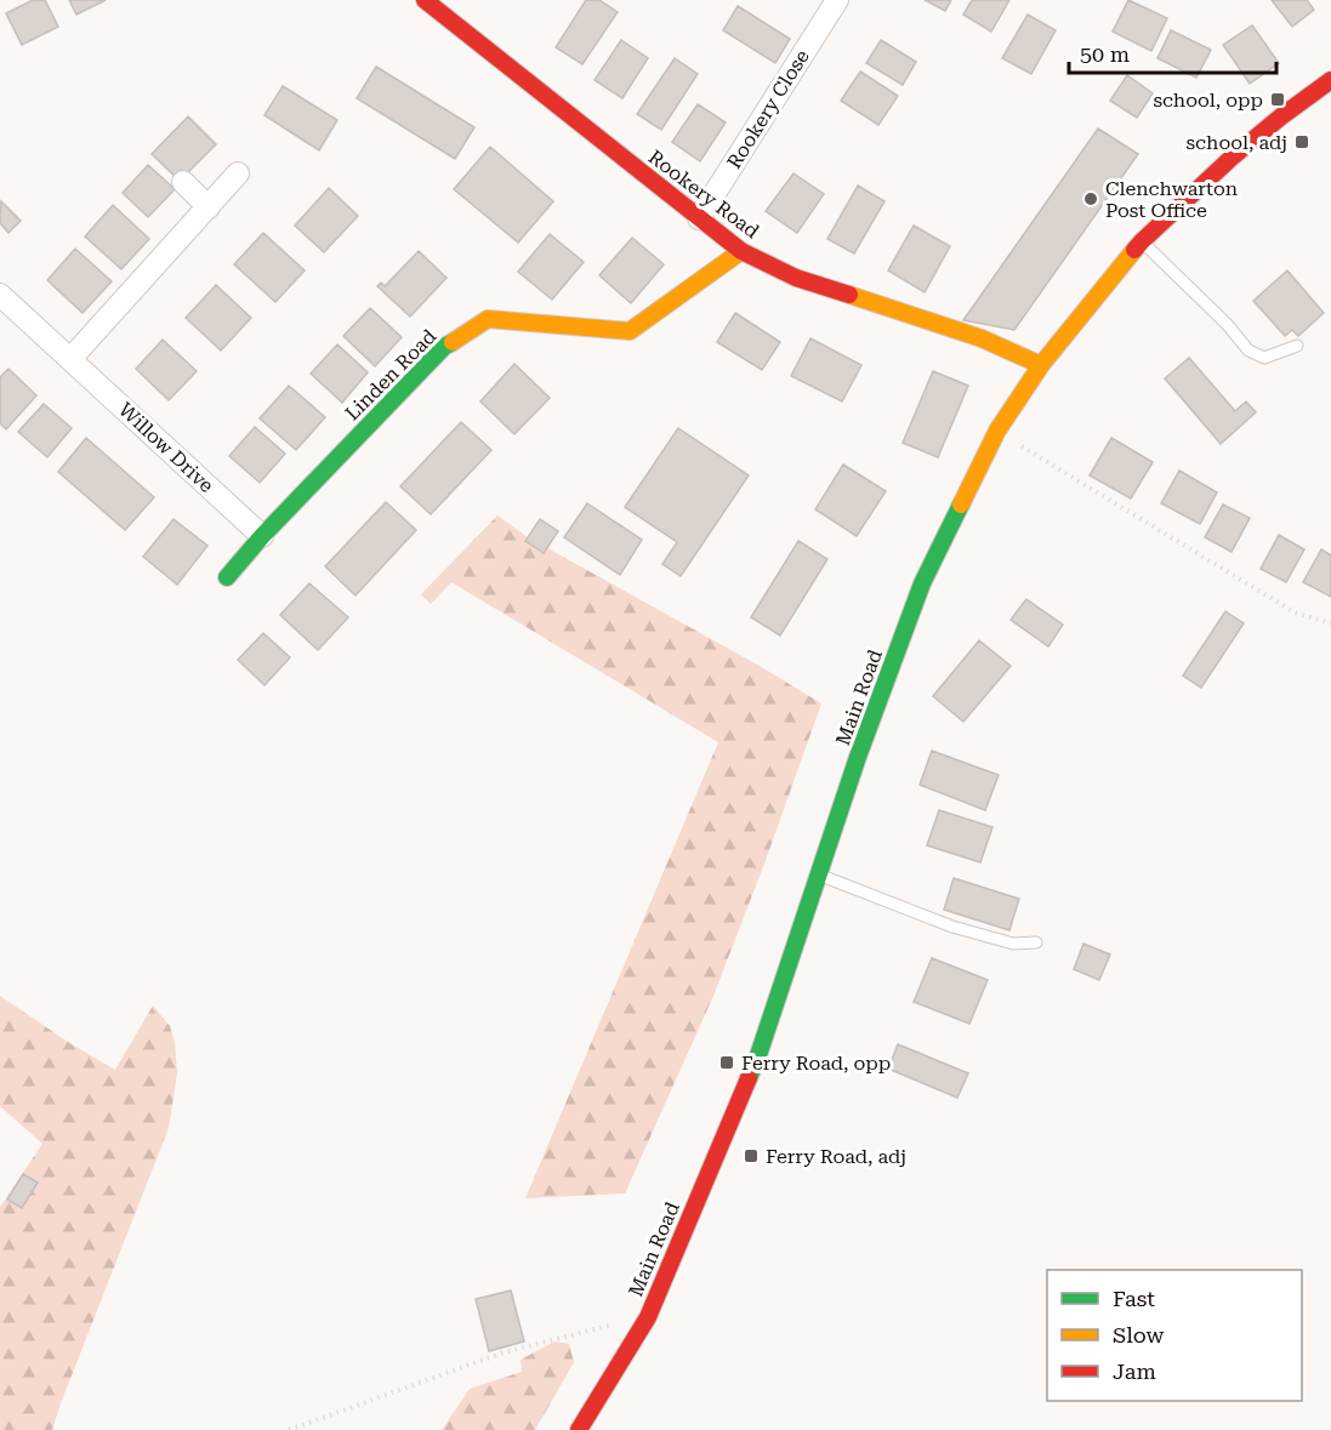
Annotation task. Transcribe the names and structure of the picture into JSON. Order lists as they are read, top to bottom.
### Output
{
  "streets": {
    "street": [
      "Rookery Close",
      "Rookery Road",
      "Linden Road",
      "Willow Drive",
      "Main Road"
    ]
  },
  "crossings": [
    ["Rookery Close", "Rookery Road"],
    ["Rookery Road", "Linden Road"],
    ["Rookery Road", "Main Road"],
    ["Linden Road", "Willow Drive"]
  ],
  "places": {
    "transit": [
      "school, opp",
      "school, adj",
      "Ferry Road, opp",
      "Ferry Road, adj"
    ],
    "other": ["Clenchwarton Post Office"]
  },
  "legend": ["Fast", "Slow", "Jam"],
  "scale_bar": "50 m"
}
